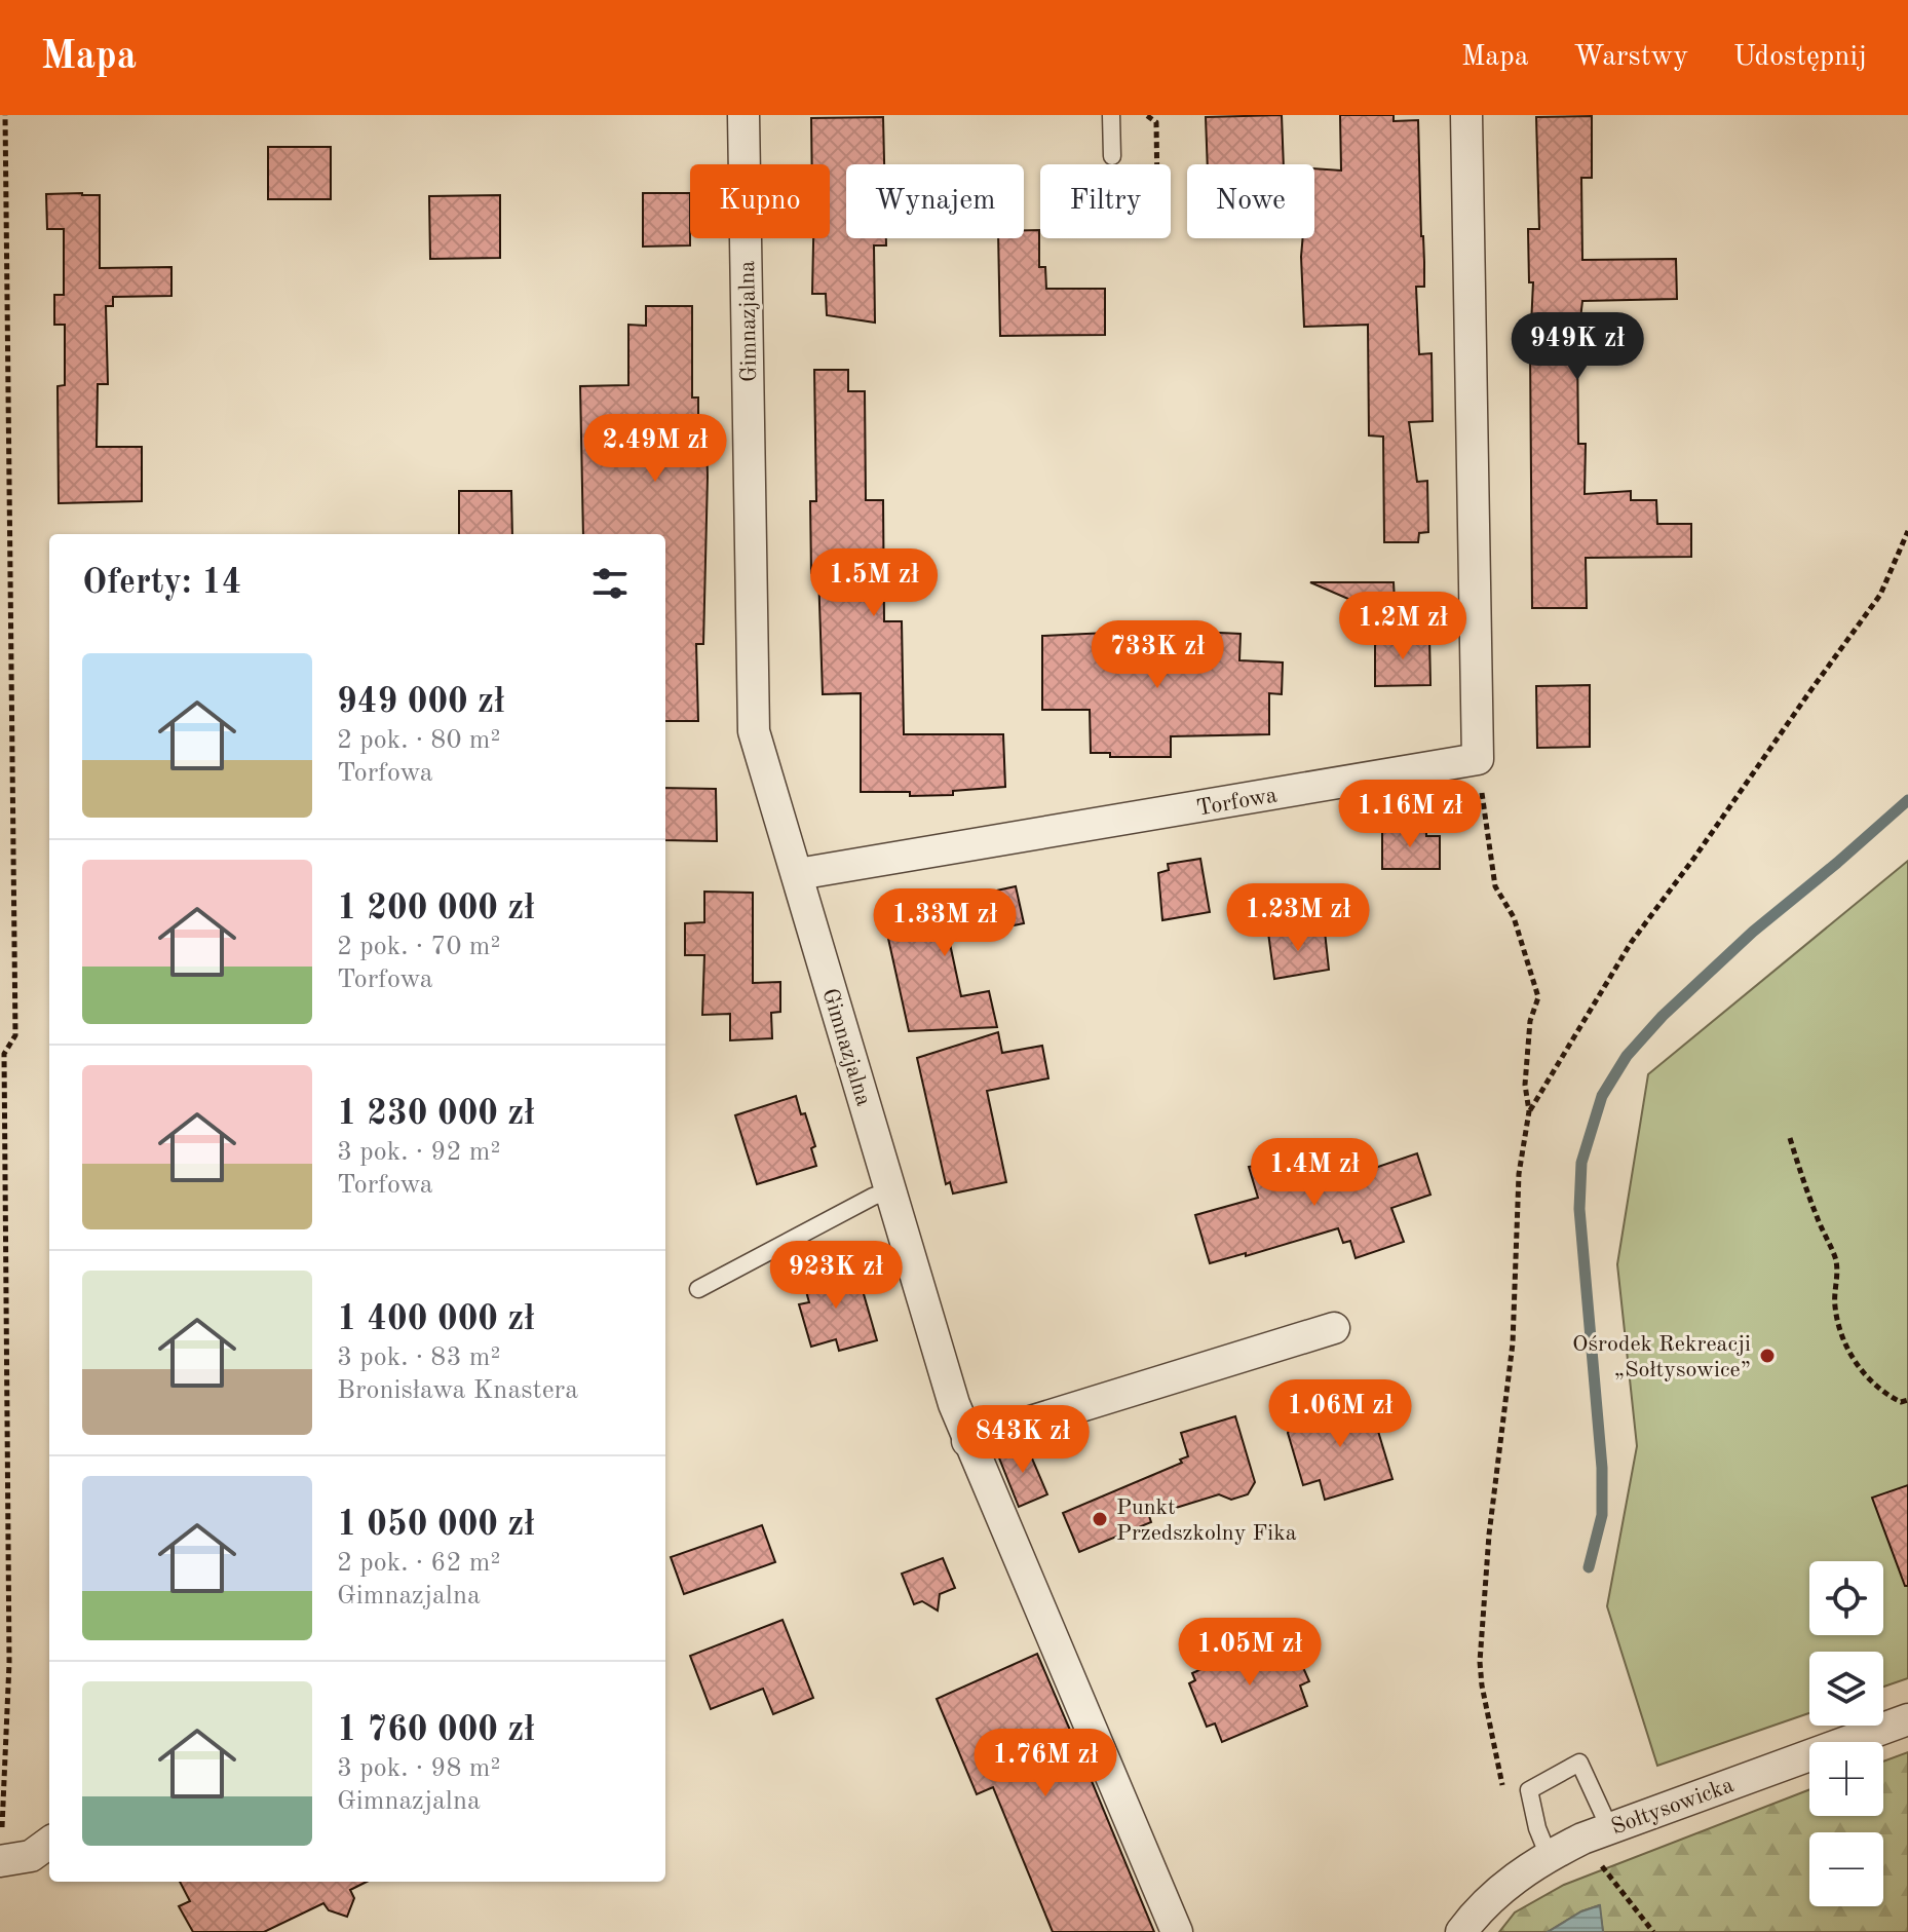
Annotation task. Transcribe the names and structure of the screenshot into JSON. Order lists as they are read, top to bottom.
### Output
{
  "streets": {
    "street": ["Gimnazjalna", "Torfowa", "Sołtysowicka"]
  },
  "crossings": [
    ["Gimnazjalna", "Torfowa"]
  ],
  "places": ["Ośrodek Rekreacji „Sołtysowice”", "Punkt Przedszkolny Fika"],
  "page": {
    "header": "Mapa",
    "nav": ["Mapa", "Warstwy", "Udostępnij"],
    "chip": [
      "Kupno",
      "Wynajem",
      "Filtry",
      "Nowe"
    ],
    "price": [
      "949K zł",
      "2.49M zł",
      "1.5M zł",
      "1.2M zł",
      "733K zł",
      "1.16M zł",
      "1.23M zł",
      "1.33M zł",
      "1.4M zł",
      "923K zł",
      "1.06M zł",
      "843K zł",
      "1.05M zł",
      "1.76M zł"
    ],
    "heading": "Oferty: 14",
    "list": [
      {
        "name": "949 000 zł",
        "note": "2 pok. · 80 m² · Torfowa"
      },
      {
        "name": "1 200 000 zł",
        "note": "2 pok. · 70 m² · Torfowa"
      },
      {
        "name": "1 230 000 zł",
        "note": "3 pok. · 92 m² · Torfowa"
      },
      {
        "name": "1 400 000 zł",
        "note": "3 pok. · 83 m² · Bronisława Knastera"
      },
      {
        "name": "1 050 000 zł",
        "note": "2 pok. · 62 m² · Gimnazjalna"
      },
      {
        "name": "1 760 000 zł",
        "note": "3 pok. · 98 m² · Gimnazjalna"
      }
    ],
    "map_buttons": ["+", "−"]
  }
}
